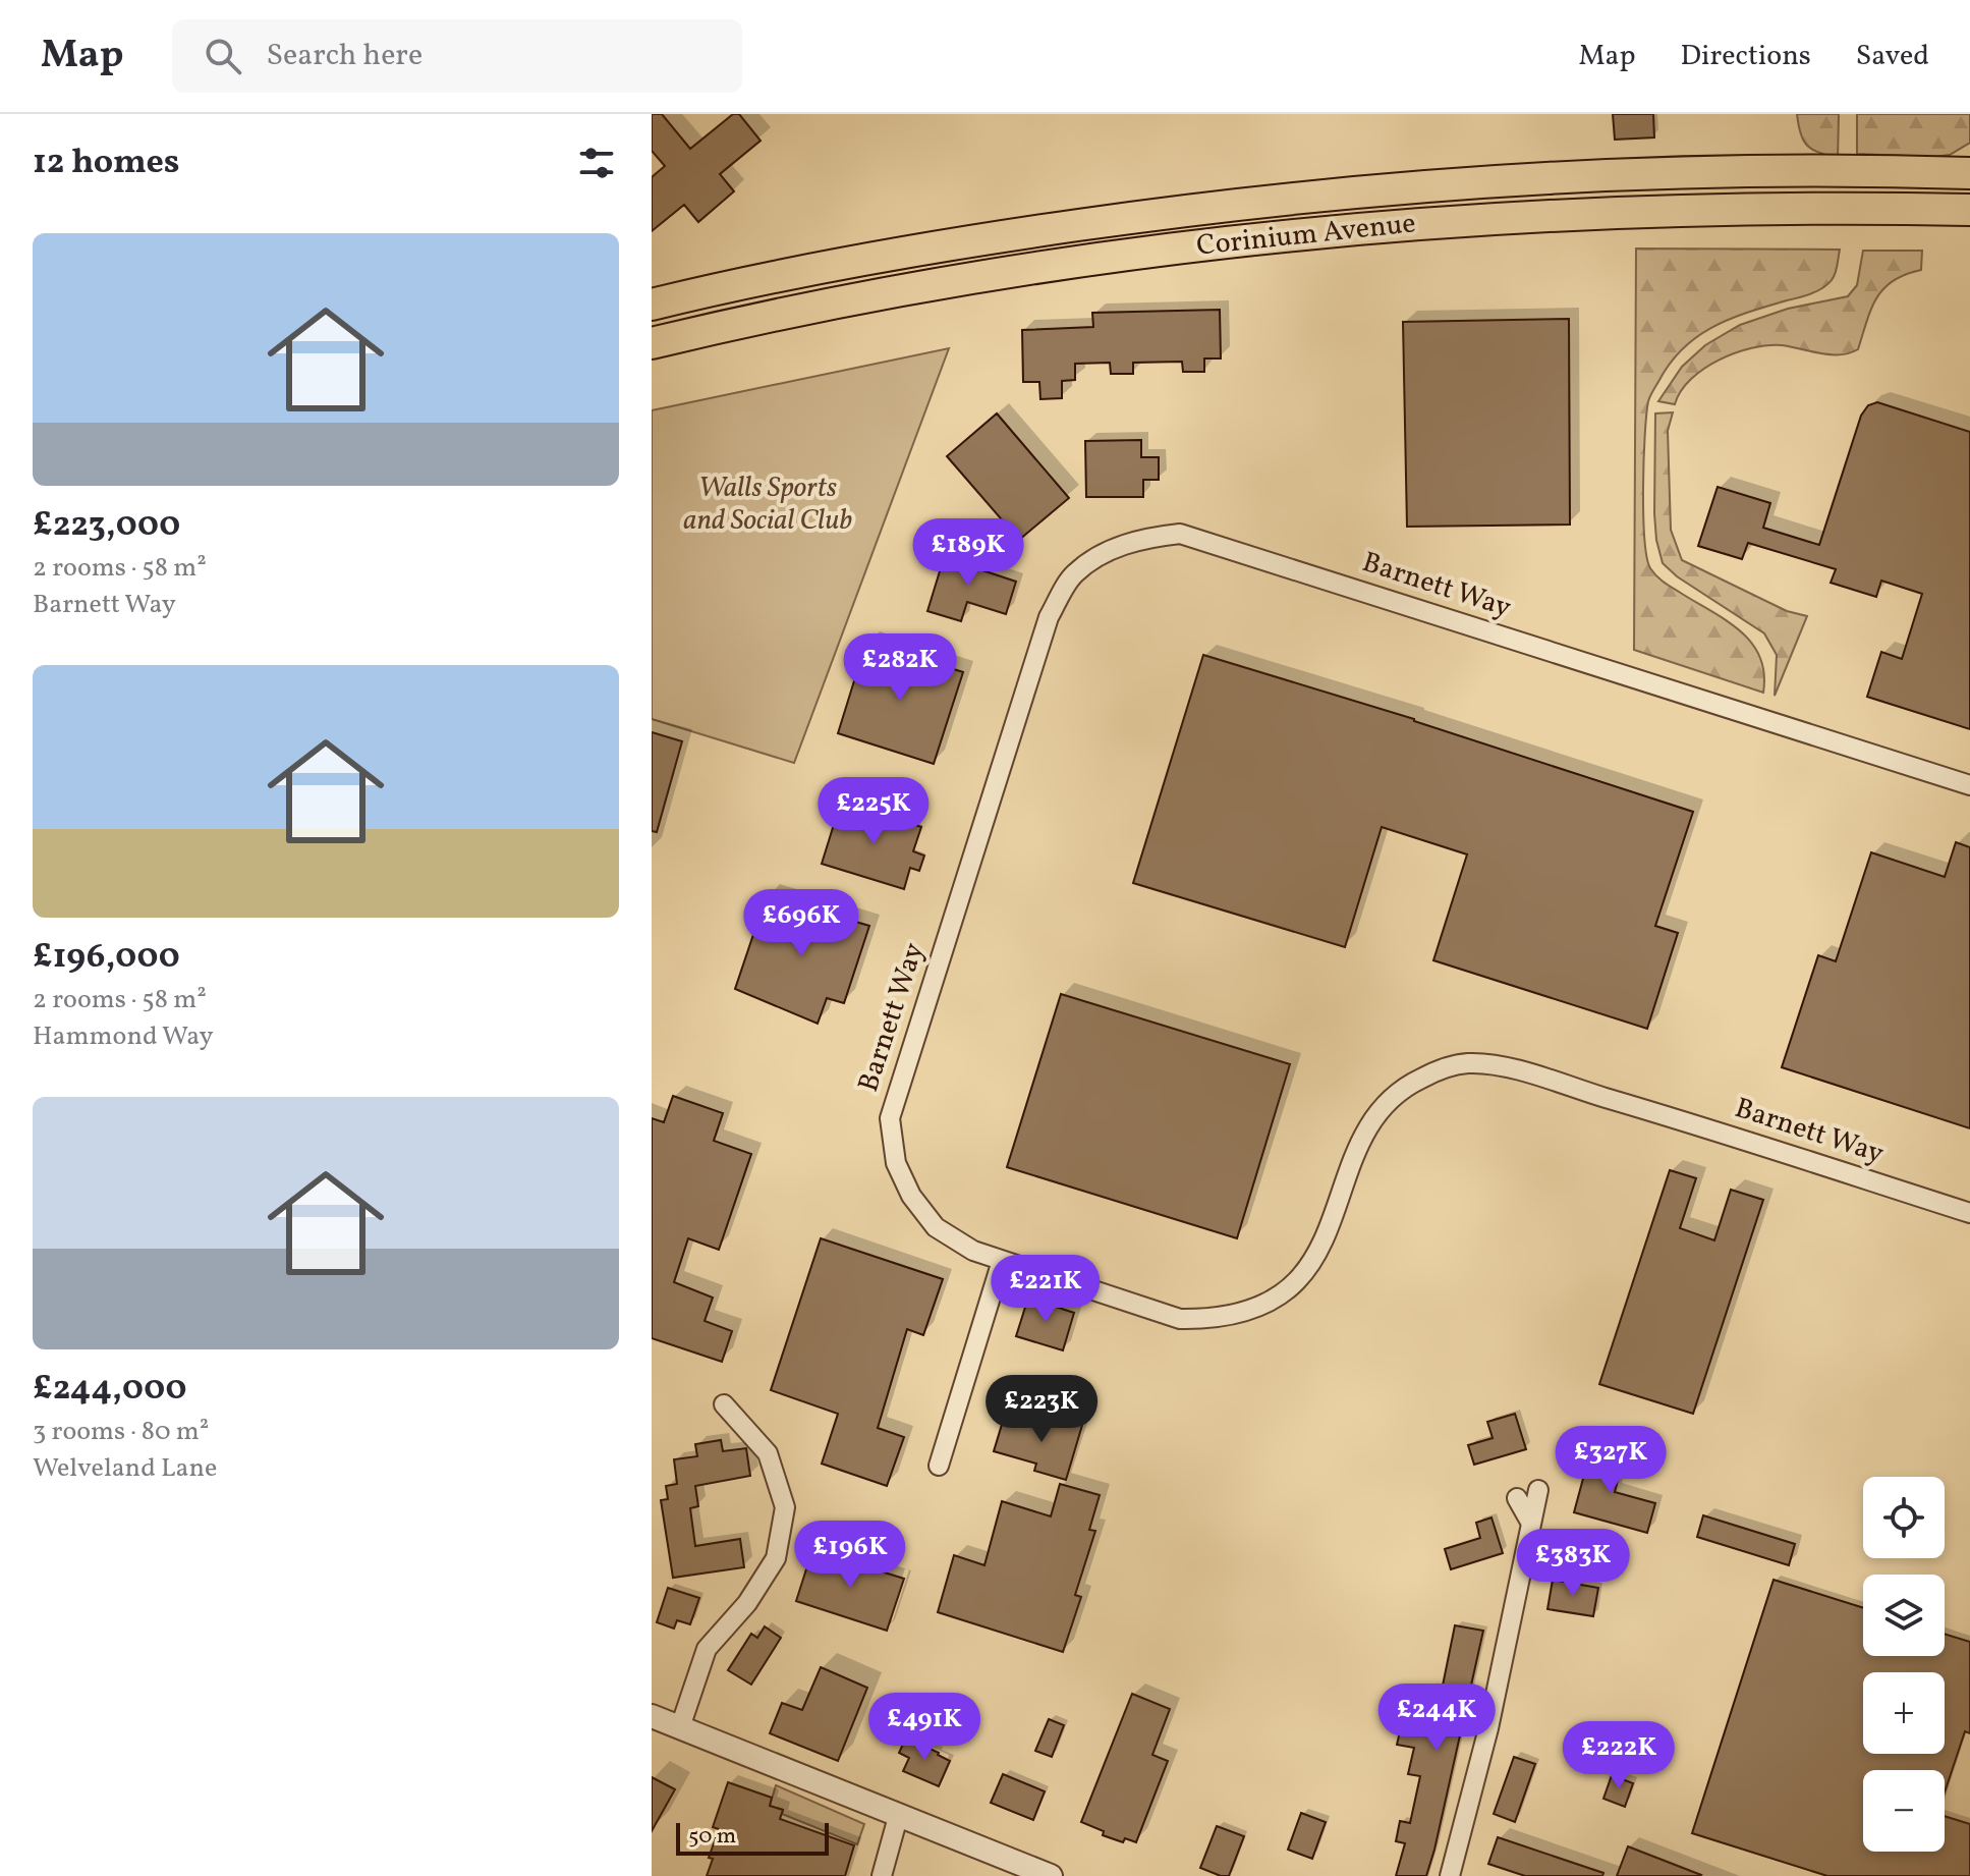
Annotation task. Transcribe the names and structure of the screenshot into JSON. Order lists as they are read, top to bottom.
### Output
{
  "streets": {
    "highway": ["Corinium Avenue"],
    "street": ["Barnett Way"]
  },
  "parks": ["Walls Sports and Social Club"],
  "scale_bar": "50 m",
  "page": {
    "header": "Map",
    "search": "Search here",
    "nav": ["Map", "Directions", "Saved"],
    "heading": "12 homes",
    "list": [
      {
        "name": "£223,000",
        "note": "2 rooms · 58 m² · Barnett Way"
      },
      {
        "name": "£196,000",
        "note": "2 rooms · 58 m² · Hammond Way"
      },
      {
        "name": "£244,000",
        "note": "3 rooms · 80 m² · Welveland Lane"
      }
    ],
    "price": [
      "£189K",
      "£282K",
      "£225K",
      "£696K",
      "£221K",
      "£223K",
      "£327K",
      "£196K",
      "£383K",
      "£244K",
      "£491K",
      "£222K"
    ],
    "map_buttons": ["+", "−"],
    "scale": "50 m"
  }
}
